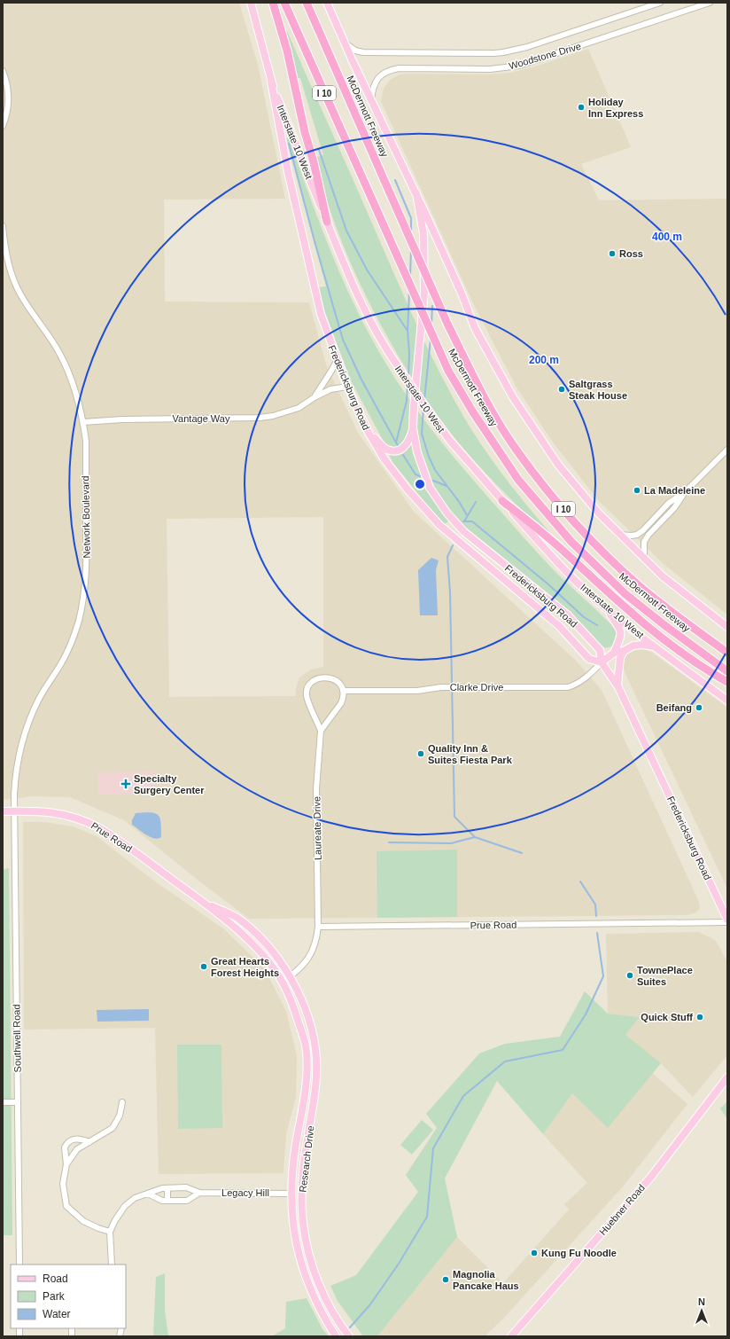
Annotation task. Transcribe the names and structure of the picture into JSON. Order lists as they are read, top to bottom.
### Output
{
  "streets": {
    "highway": ["I 10", "McDermott Freeway"],
    "main road": [
      "Interstate 10 West",
      "Fredericksburg Road",
      "Prue Road",
      "Research Drive",
      "Huebner Road"
    ],
    "street": [
      "Woodstone Drive",
      "Vantage Way",
      "Network Boulevard",
      "Clarke Drive",
      "Laureate Drive",
      "Southwell Road",
      "Legacy Hill"
    ]
  },
  "crossings": [
    ["Interstate 10 West", "Fredericksburg Road"],
    ["Fredericksburg Road", "Vantage Way"],
    ["Fredericksburg Road", "Clarke Drive"],
    ["Fredericksburg Road", "Prue Road"],
    ["Vantage Way", "Network Boulevard"],
    ["Network Boulevard", "Prue Road"],
    ["Network Boulevard", "Southwell Road"],
    ["Clarke Drive", "Laureate Drive"],
    ["Laureate Drive", "Prue Road"],
    ["Prue Road", "Southwell Road"],
    ["Prue Road", "Research Drive"],
    ["Research Drive", "Legacy Hill"]
  ],
  "places": {
    "other": [
      "Holiday Inn Express",
      "Ross",
      "Saltgrass Steak House",
      "La Madeleine",
      "Beifang",
      "Quality Inn & Suites Fiesta Park",
      "Great Hearts Forest Heights",
      "TownePlace Suites",
      "Quick Stuff",
      "Kung Fu Noodle",
      "Magnolia Pancake Haus"
    ],
    "health": ["Specialty Surgery Center"]
  },
  "legend": ["Road", "Park", "Water"],
  "north": "top",
  "rings": ["400 m", "200 m"]
}
